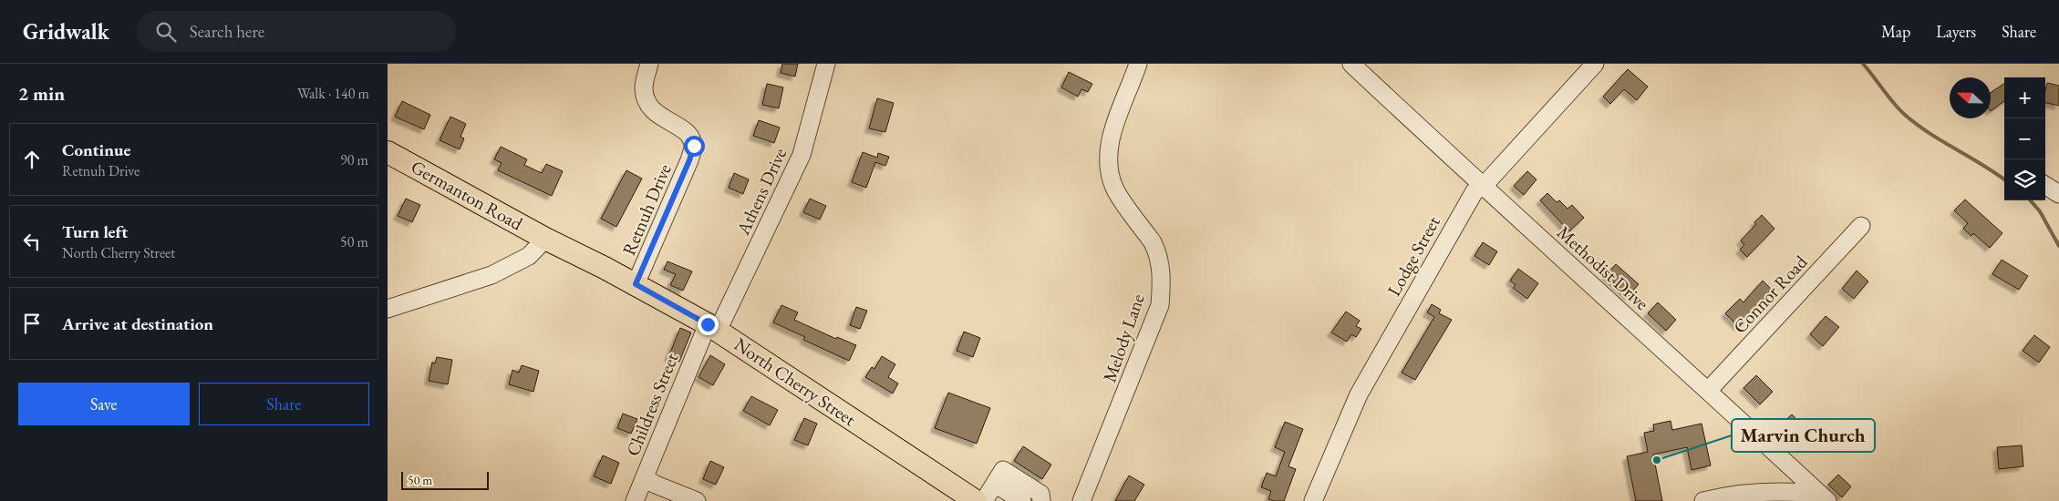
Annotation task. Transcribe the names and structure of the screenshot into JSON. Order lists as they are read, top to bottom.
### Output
{
  "streets": {
    "main road": ["Germanton Road", "North Cherry Street"],
    "street": [
      "Athens Drive",
      "Retnuh Drive",
      "Lodge Street",
      "Methodist Drive",
      "Connor Road",
      "Melody Lane",
      "Childress Street"
    ]
  },
  "crossings": [
    ["Athens Drive", "North Cherry Street"],
    ["Athens Drive", "Childress Street"],
    ["Germanton Road", "North Cherry Street"],
    ["Retnuh Drive", "North Cherry Street"],
    ["Lodge Street", "Methodist Drive"],
    ["Methodist Drive", "Connor Road"],
    ["North Cherry Street", "Childress Street"]
  ],
  "places": ["Marvin Church"],
  "scale_bar": "50 m",
  "north": "left",
  "page": {
    "header": "Gridwalk",
    "search": "Search here",
    "nav": ["Map", "Layers", "Share"],
    "heading": ["2 min", "Walk · 140 m"],
    "map_buttons": ["+", "−"],
    "list": [
      ["Continue", "Retnuh Drive", "90 m"],
      ["Turn left", "North Cherry Street", "50 m"],
      "Arrive at destination"
    ],
    "buttons": ["Save", "Share"],
    "scale": "50 m"
  }
}
